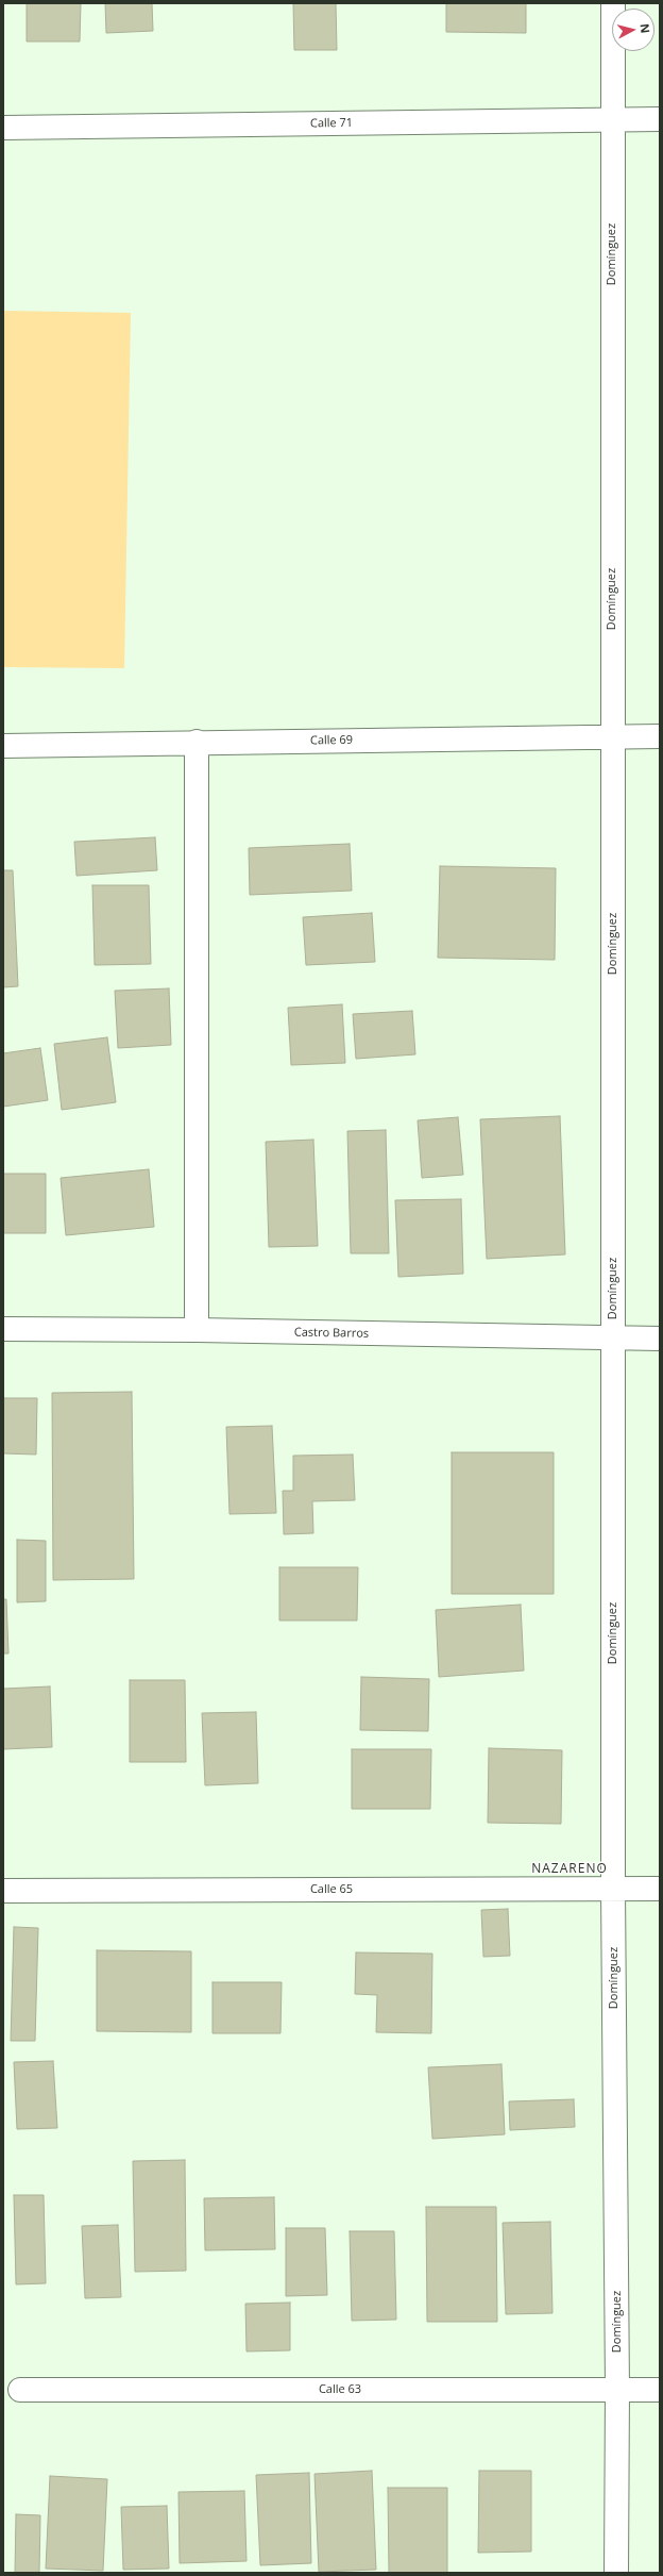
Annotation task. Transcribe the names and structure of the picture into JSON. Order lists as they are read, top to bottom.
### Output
{
  "streets": {
    "street": [
      "Calle 71",
      "Domínguez",
      "Calle 69",
      "Castro Barros",
      "Calle 65",
      "Calle 63"
    ]
  },
  "crossings": [
    ["Calle 71", "Domínguez"],
    ["Domínguez", "Calle 69"],
    ["Domínguez", "Castro Barros"],
    ["Domínguez", "Calle 65"],
    ["Domínguez", "Calle 63"]
  ],
  "districts": ["NAZARENO"],
  "north": "right"
}
